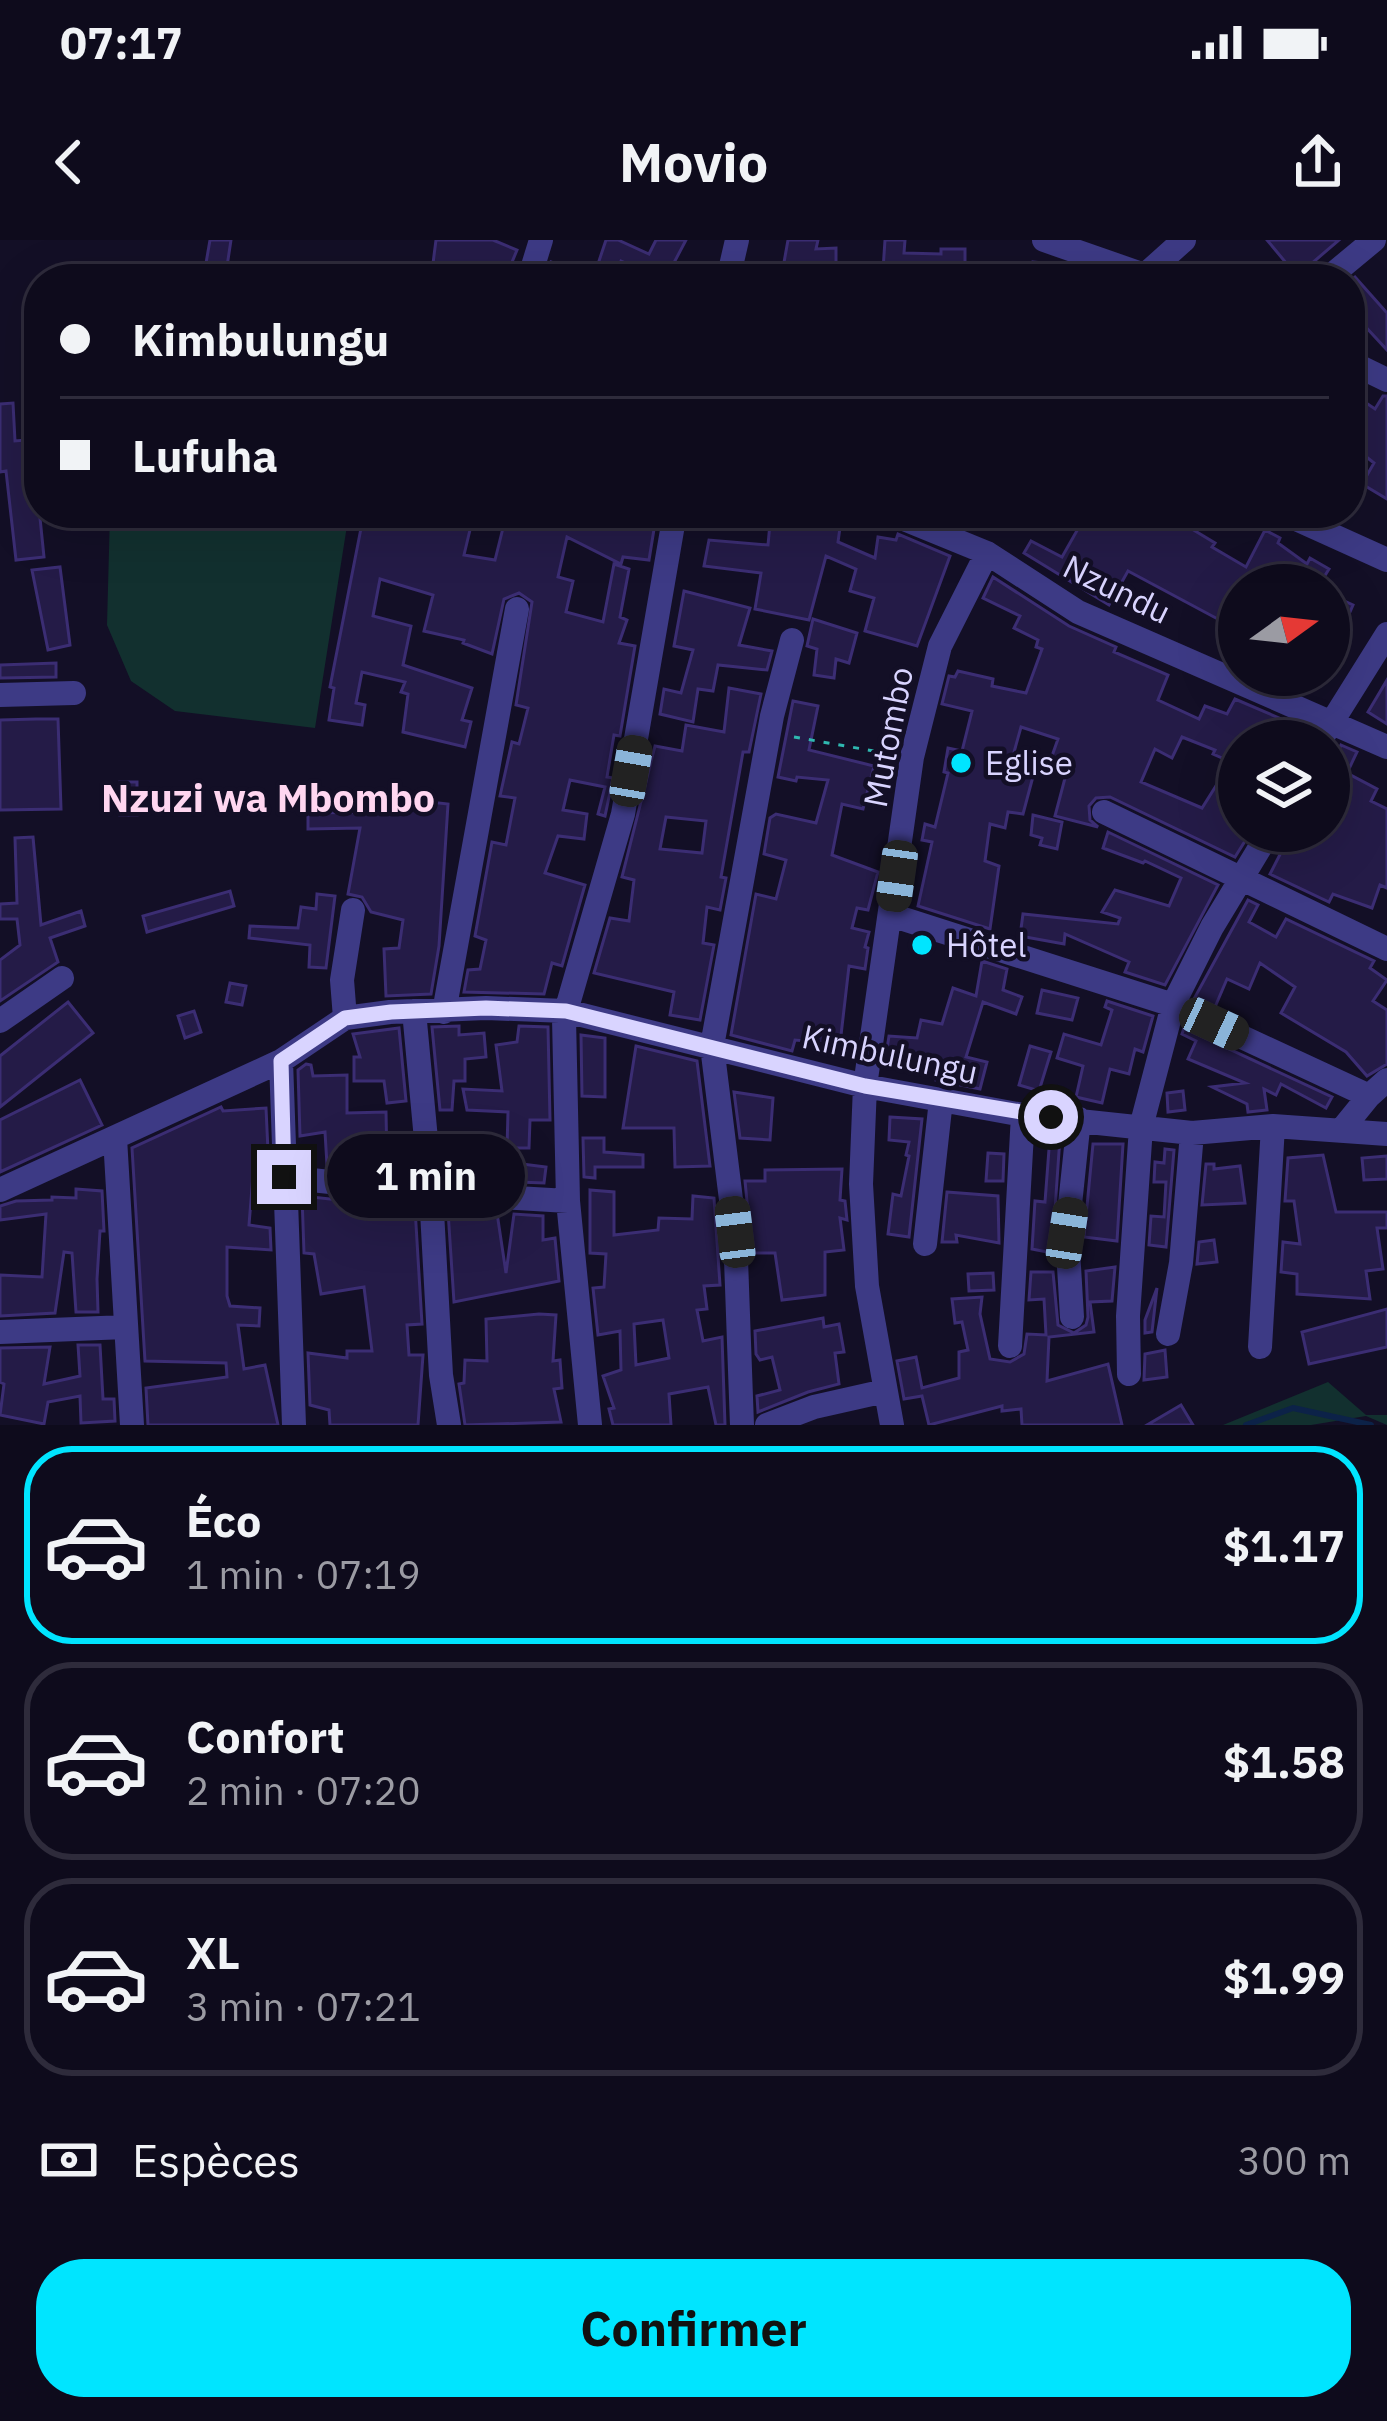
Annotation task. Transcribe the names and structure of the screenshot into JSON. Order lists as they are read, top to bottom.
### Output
{
  "streets": {
    "street": ["Nzundu", "Mutombo", "Kimbulungu"]
  },
  "crossings": [
    ["Nzundu", "Mutombo"],
    ["Mutombo", "Kimbulungu"]
  ],
  "districts": ["Nzuzi wa Mbombo"],
  "places": ["Eglise", "Hôtel"],
  "north": "right",
  "page": {
    "status": "07:17",
    "header": "Movio",
    "banner": ["Kimbulungu", "Lufuha"],
    "bubble": "1 min",
    "list": [
      {
        "name": "Éco",
        "note": "1 min · 07:19",
        "value": "$1.17"
      },
      {
        "name": "Confort",
        "note": "2 min · 07:20",
        "value": "$1.58"
      },
      {
        "name": "XL",
        "note": "3 min · 07:21",
        "value": "$1.99"
      }
    ],
    "pay": ["Espèces", "300 m"],
    "buttons": "Confirmer"
  }
}
